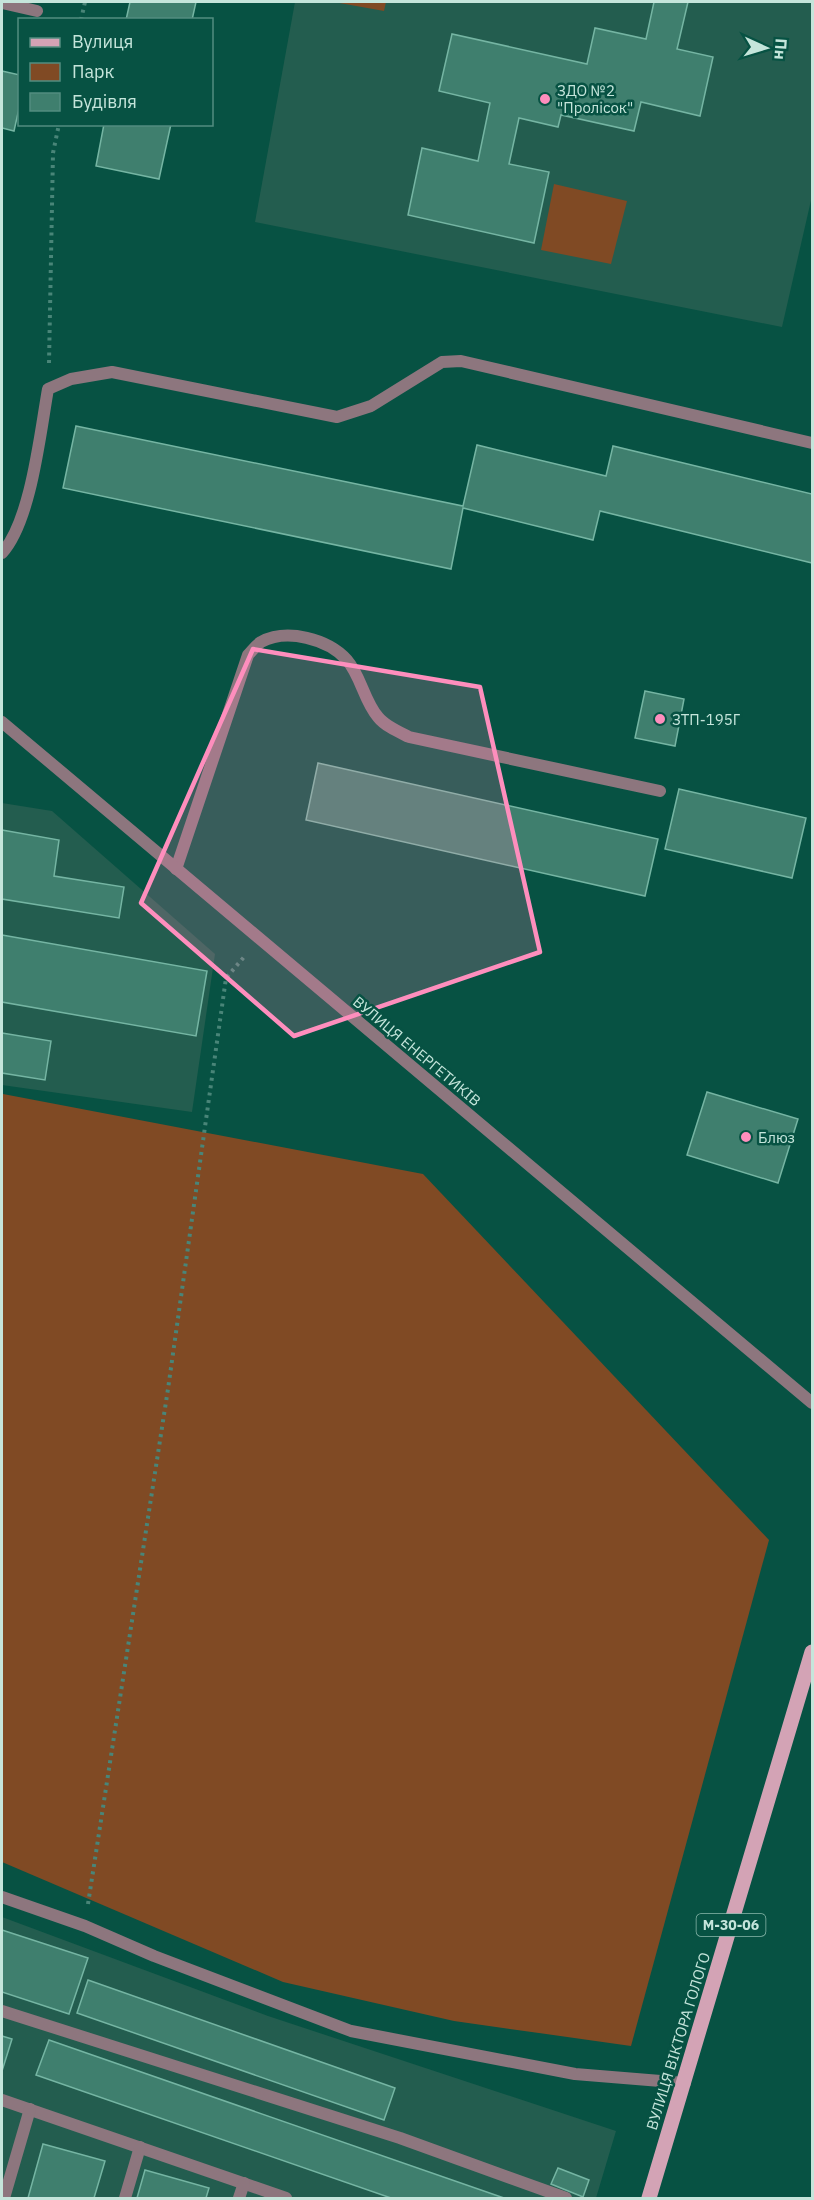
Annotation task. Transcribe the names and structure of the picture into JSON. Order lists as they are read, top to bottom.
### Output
{
  "streets": {
    "main road": ["М-30-06", "ВУЛИЦЯ ВІКТОРА ГОЛОГО"],
    "street": ["ВУЛИЦЯ ЕНЕРГЕТИКІВ"]
  },
  "places": ["ЗДО №2 \"Пролісок\"", "ЗТП-195Г", "Блюз"],
  "legend": ["Вулиця", "Парк", "Будівля"],
  "north": "right"
}
